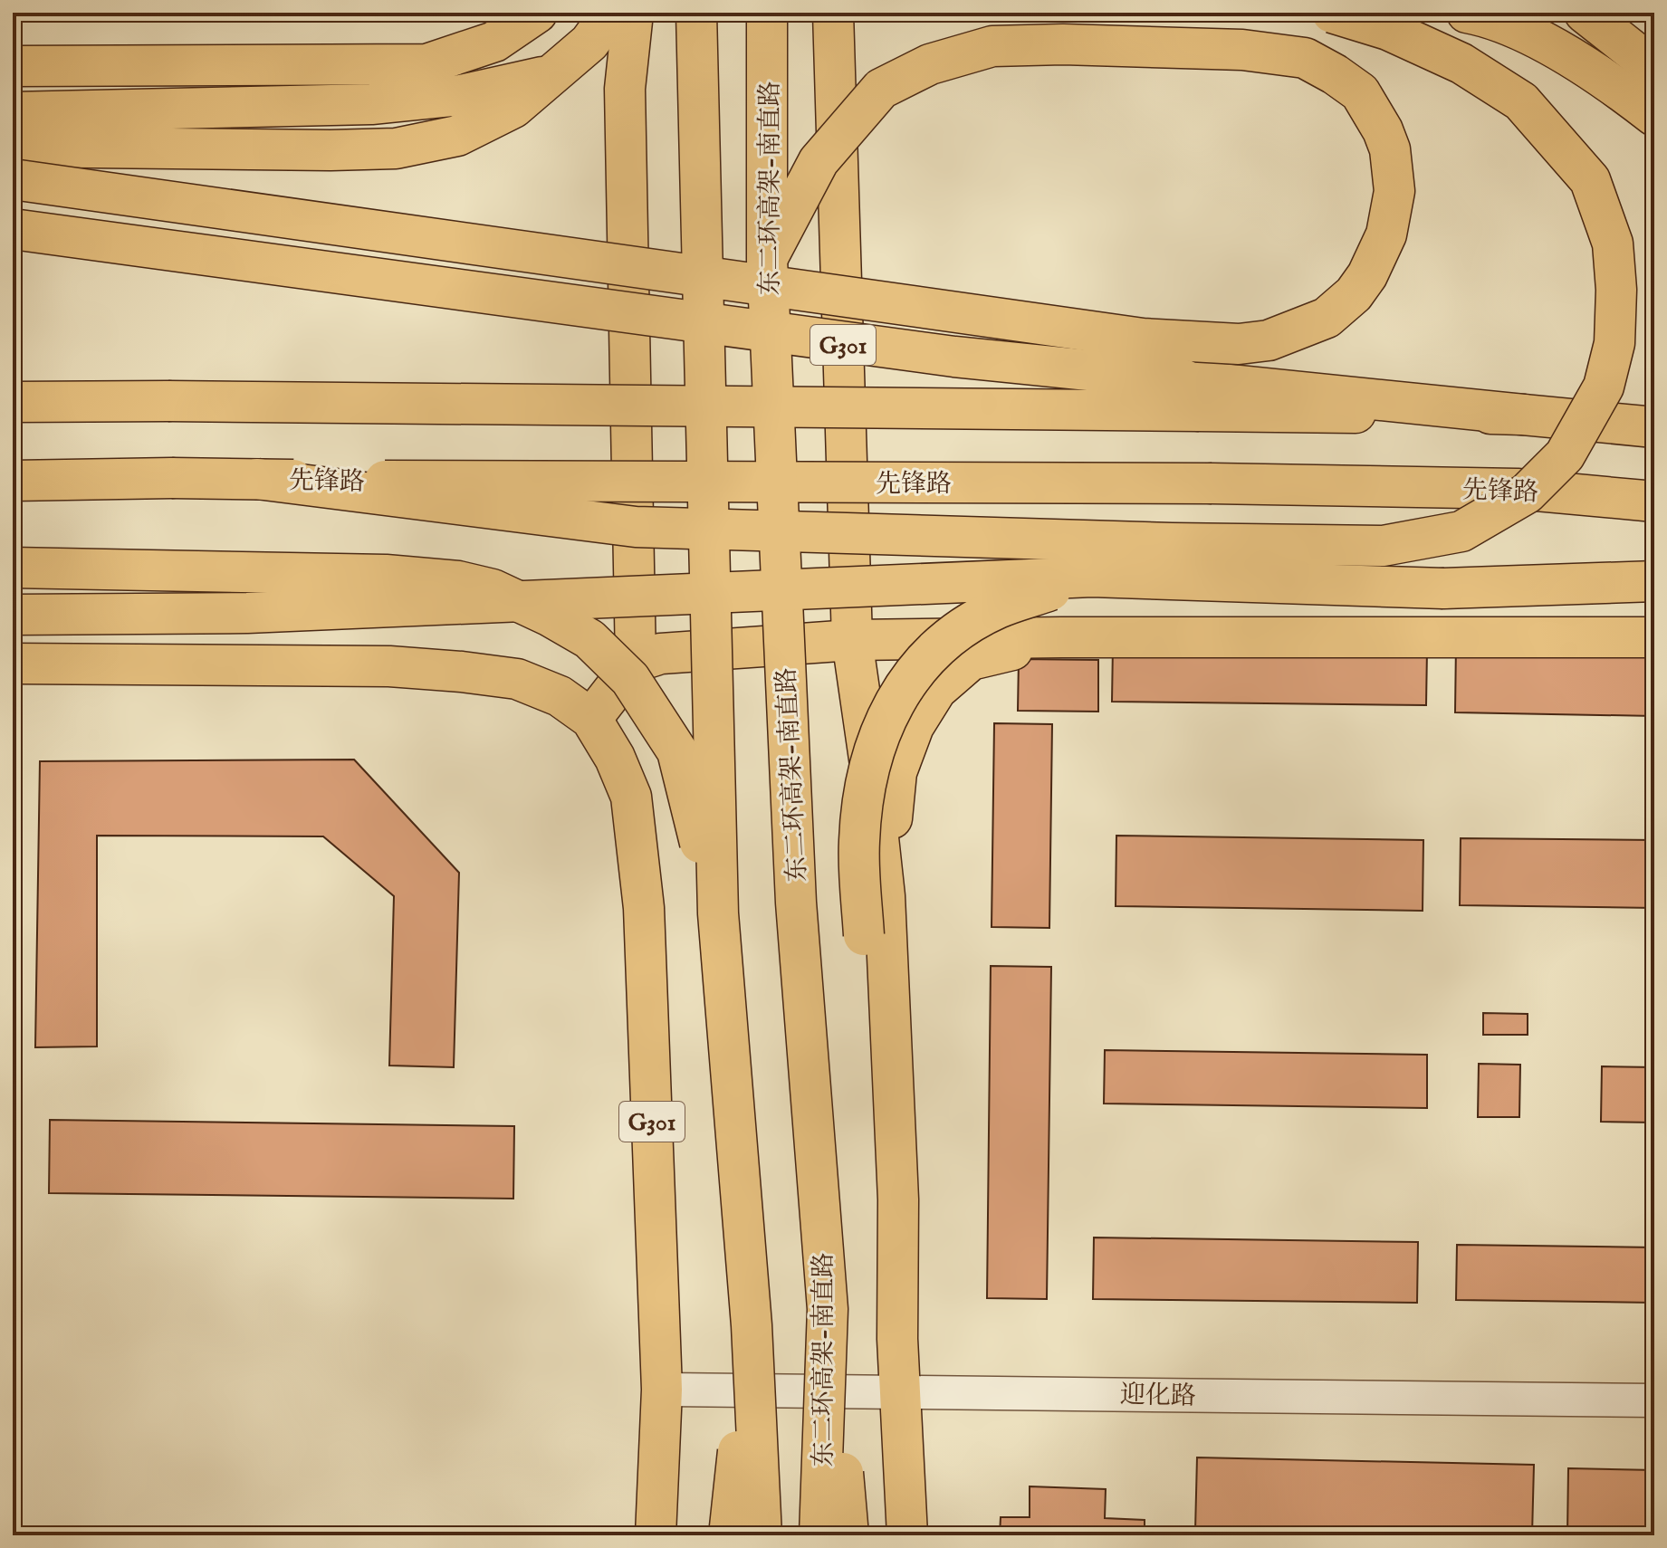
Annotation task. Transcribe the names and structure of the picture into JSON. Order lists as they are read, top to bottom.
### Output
{
  "streets": {
    "main road": ["东二环高架-南直路", "G301", "先锋路"],
    "street": ["迎化路"]
  },
  "crossings": [
    ["G301", "迎化路"]
  ]
}
